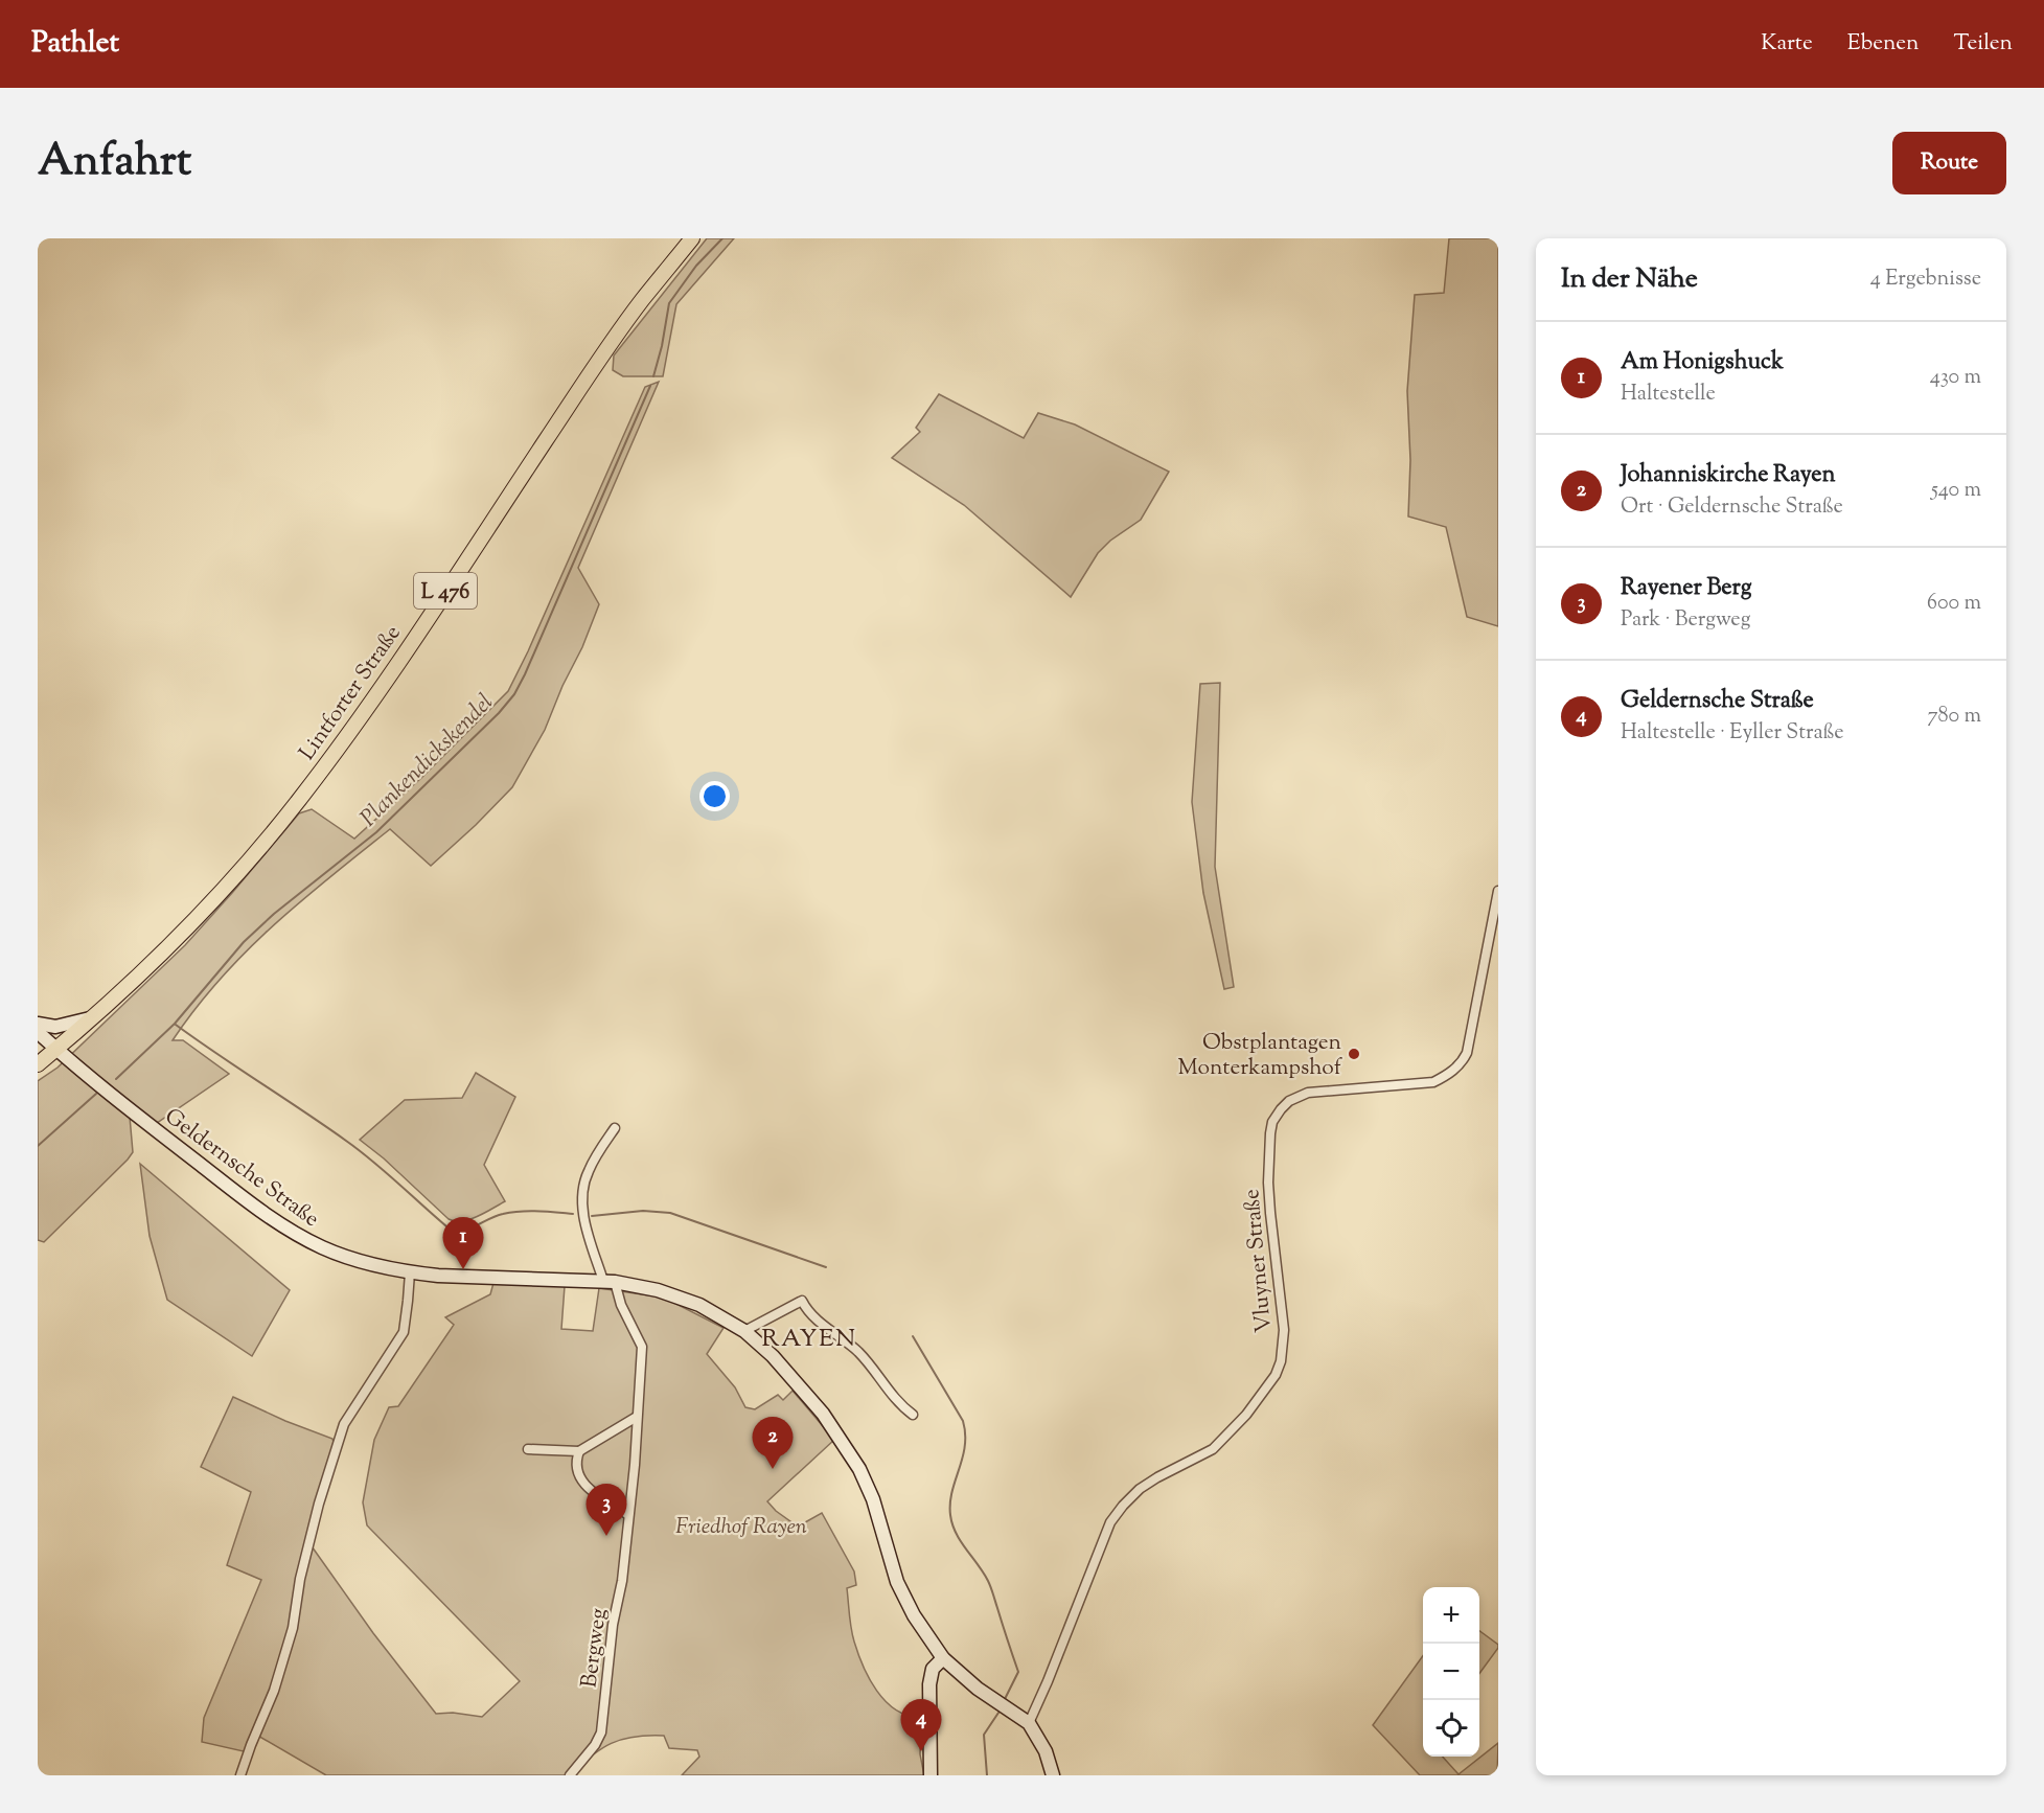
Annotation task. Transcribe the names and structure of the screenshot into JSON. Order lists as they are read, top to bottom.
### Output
{
  "streets": {
    "main road": ["L 476", "Lintforter Straße", "Geldernsche Straße"],
    "street": ["Vluyner Straße", "Bergweg"]
  },
  "crossings": [
    ["Lintforter Straße", "Geldernsche Straße"],
    ["Geldernsche Straße", "Vluyner Straße"],
    ["Geldernsche Straße", "Bergweg"]
  ],
  "districts": ["RAYEN"],
  "water": ["Plankendickskendel"],
  "parks": ["Friedhof Rayen"],
  "places": ["Obstplantagen Monterkampshof"],
  "page": {
    "header": "Pathlet",
    "nav": ["Karte", "Ebenen", "Teilen"],
    "title": "Anfahrt",
    "buttons": "Route",
    "heading": ["In der Nähe", "4 Ergebnisse"],
    "list": [
      {
        "mark": "1",
        "name": "Am Honigshuck",
        "note": "Haltestelle",
        "value": "430 m"
      },
      {
        "mark": "2",
        "name": "Johanniskirche Rayen",
        "note": "Ort · Geldernsche Straße",
        "value": "540 m"
      },
      {
        "mark": "3",
        "name": "Rayener Berg",
        "note": "Park · Bergweg",
        "value": "600 m"
      },
      {
        "mark": "4",
        "name": "Geldernsche Straße",
        "note": "Haltestelle · Eyller Straße",
        "value": "780 m"
      }
    ],
    "pins": [
      "1",
      "2",
      "3",
      "4"
    ],
    "map_buttons": ["+", "−"]
  }
}
